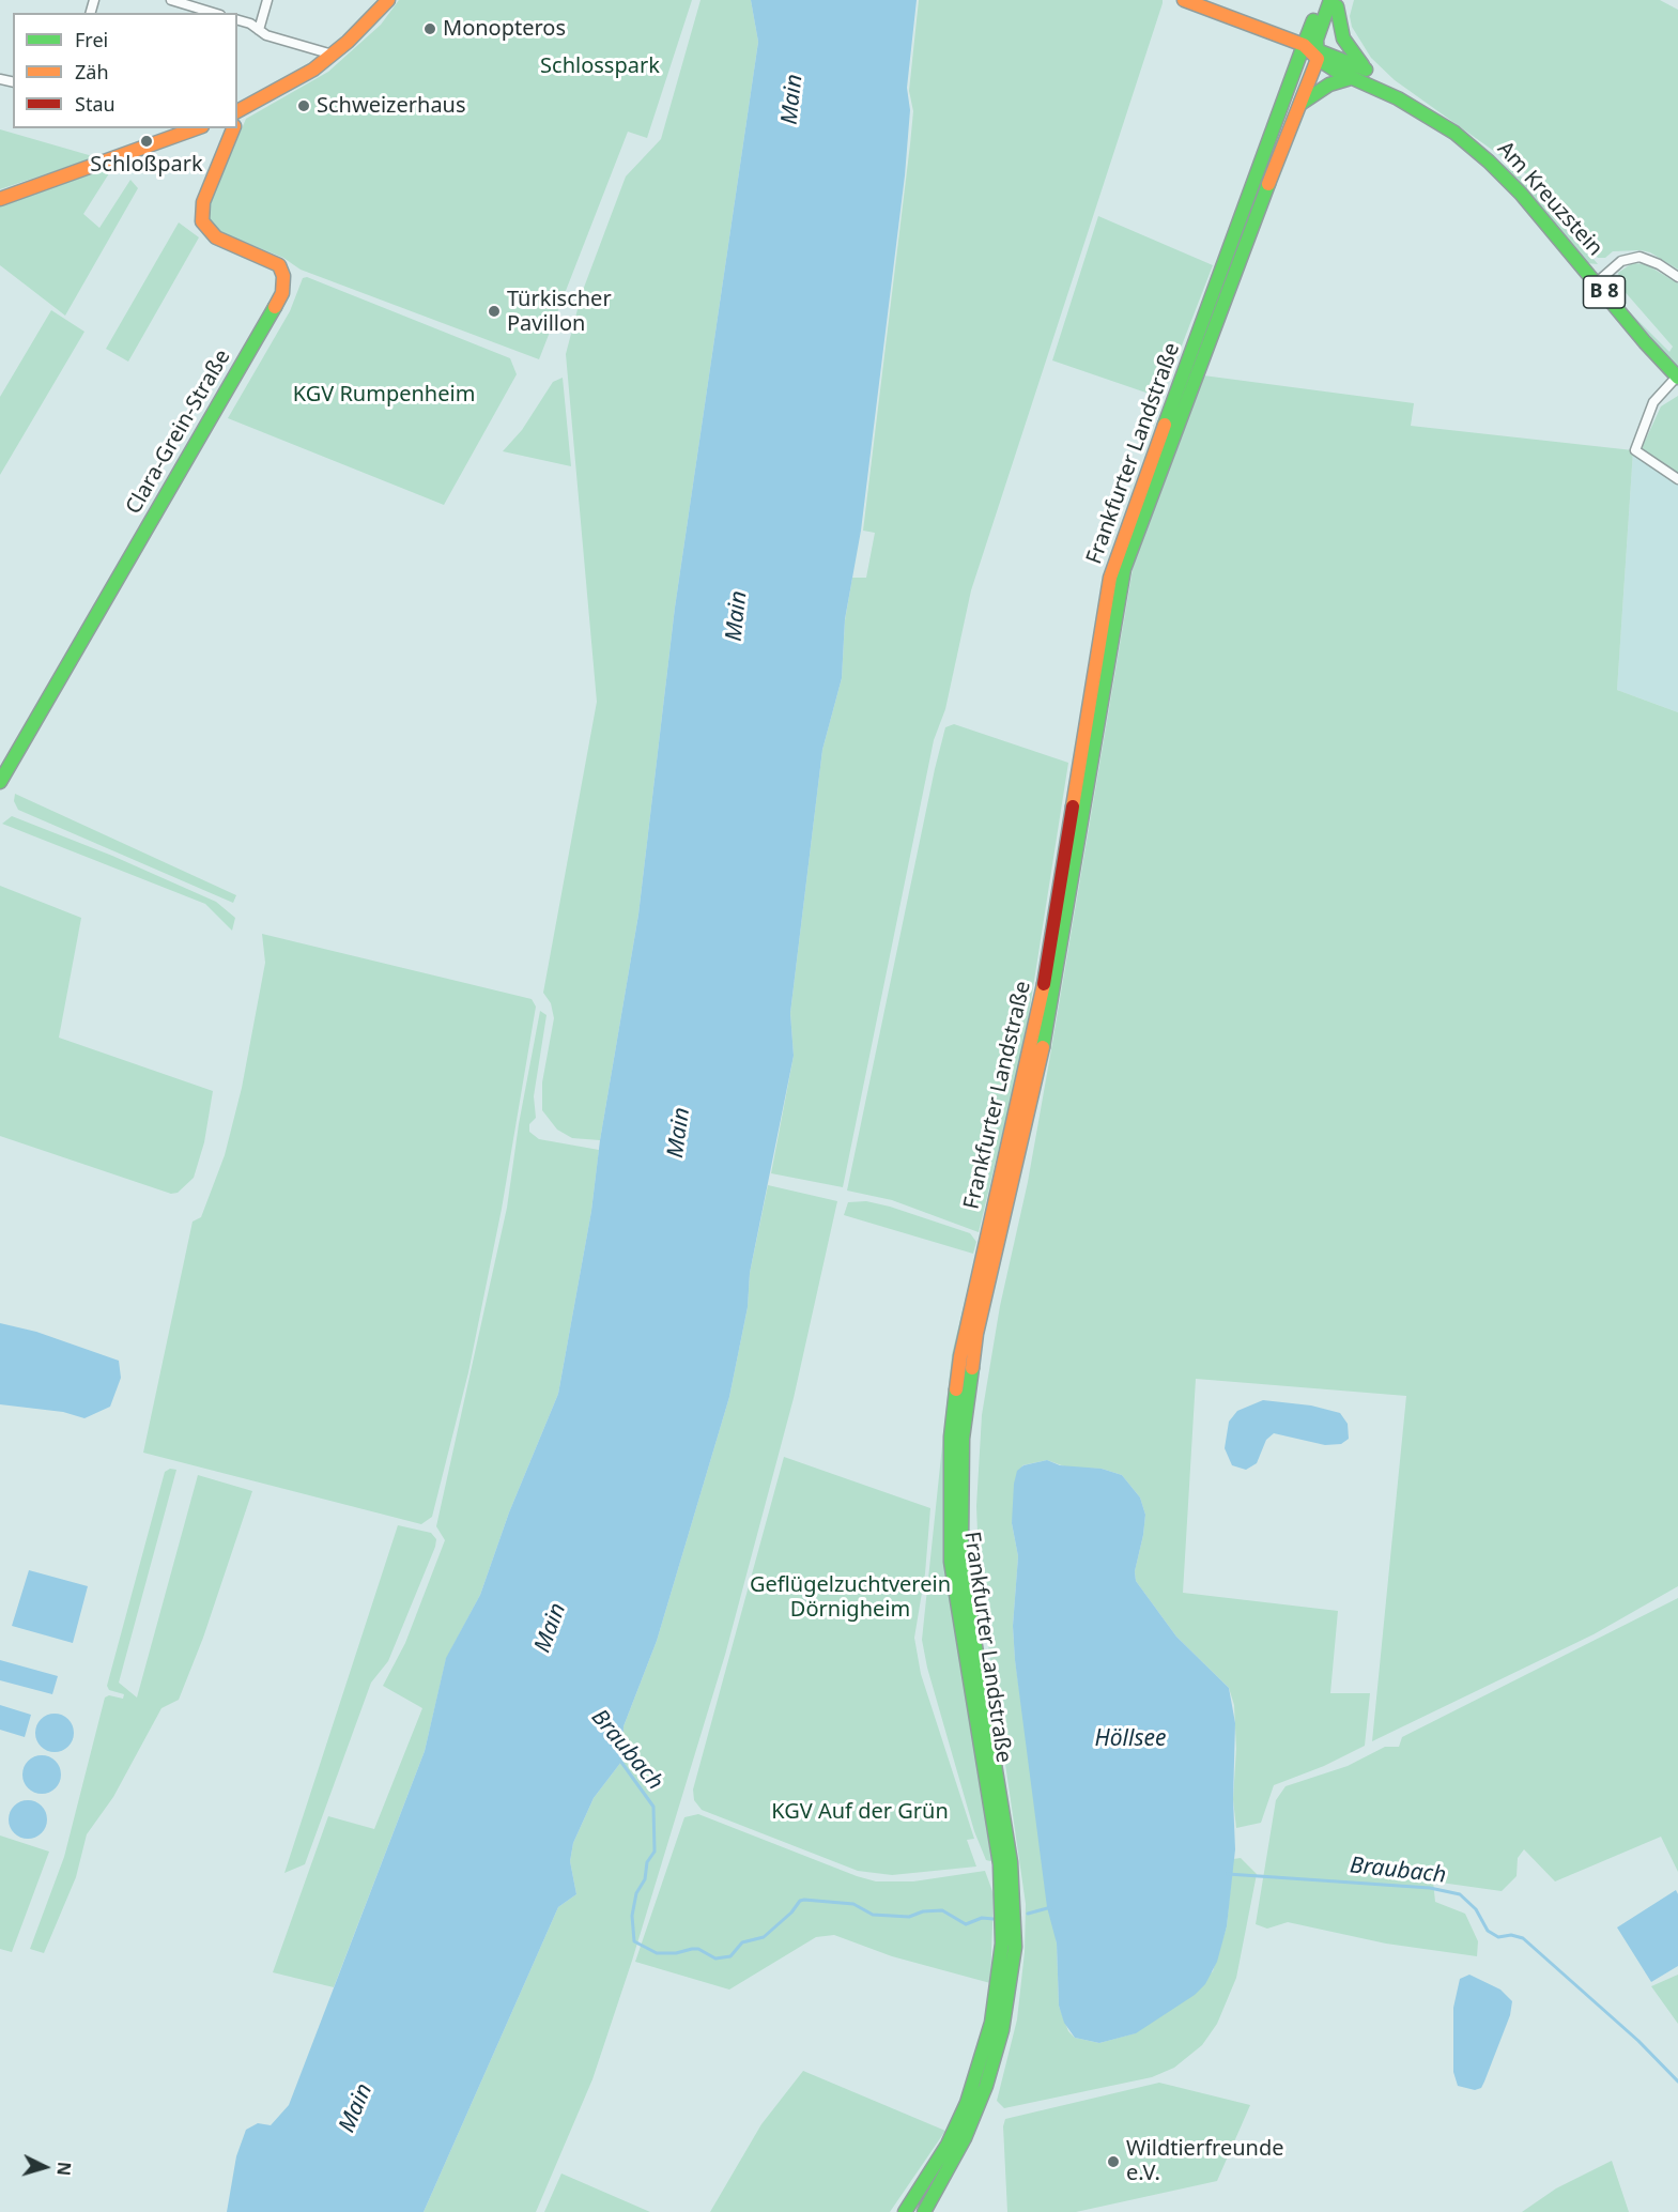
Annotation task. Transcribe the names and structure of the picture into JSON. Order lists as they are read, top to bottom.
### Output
{
  "streets": {
    "main road": [
      "Am Kreuzstein",
      "B 8",
      "Clara-Grein-Straße",
      "Frankfurter Landstraße"
    ]
  },
  "crossings": [
    ["Am Kreuzstein", "B 8"],
    ["Am Kreuzstein", "Frankfurter Landstraße"],
    ["B 8", "Frankfurter Landstraße"]
  ],
  "water": ["Main", "Höllsee", "Braubach"],
  "parks": [
    "Schlosspark",
    "KGV Rumpenheim",
    "Geflügelzuchtverein Dörnigheim",
    "KGV Auf der Grün"
  ],
  "places": [
    "Monopteros",
    "Schweizerhaus",
    "Schloßpark",
    "Türkischer Pavillon",
    "Wildtierfreunde e.V."
  ],
  "legend": ["Frei", "Zäh", "Stau"],
  "north": "right"
}
